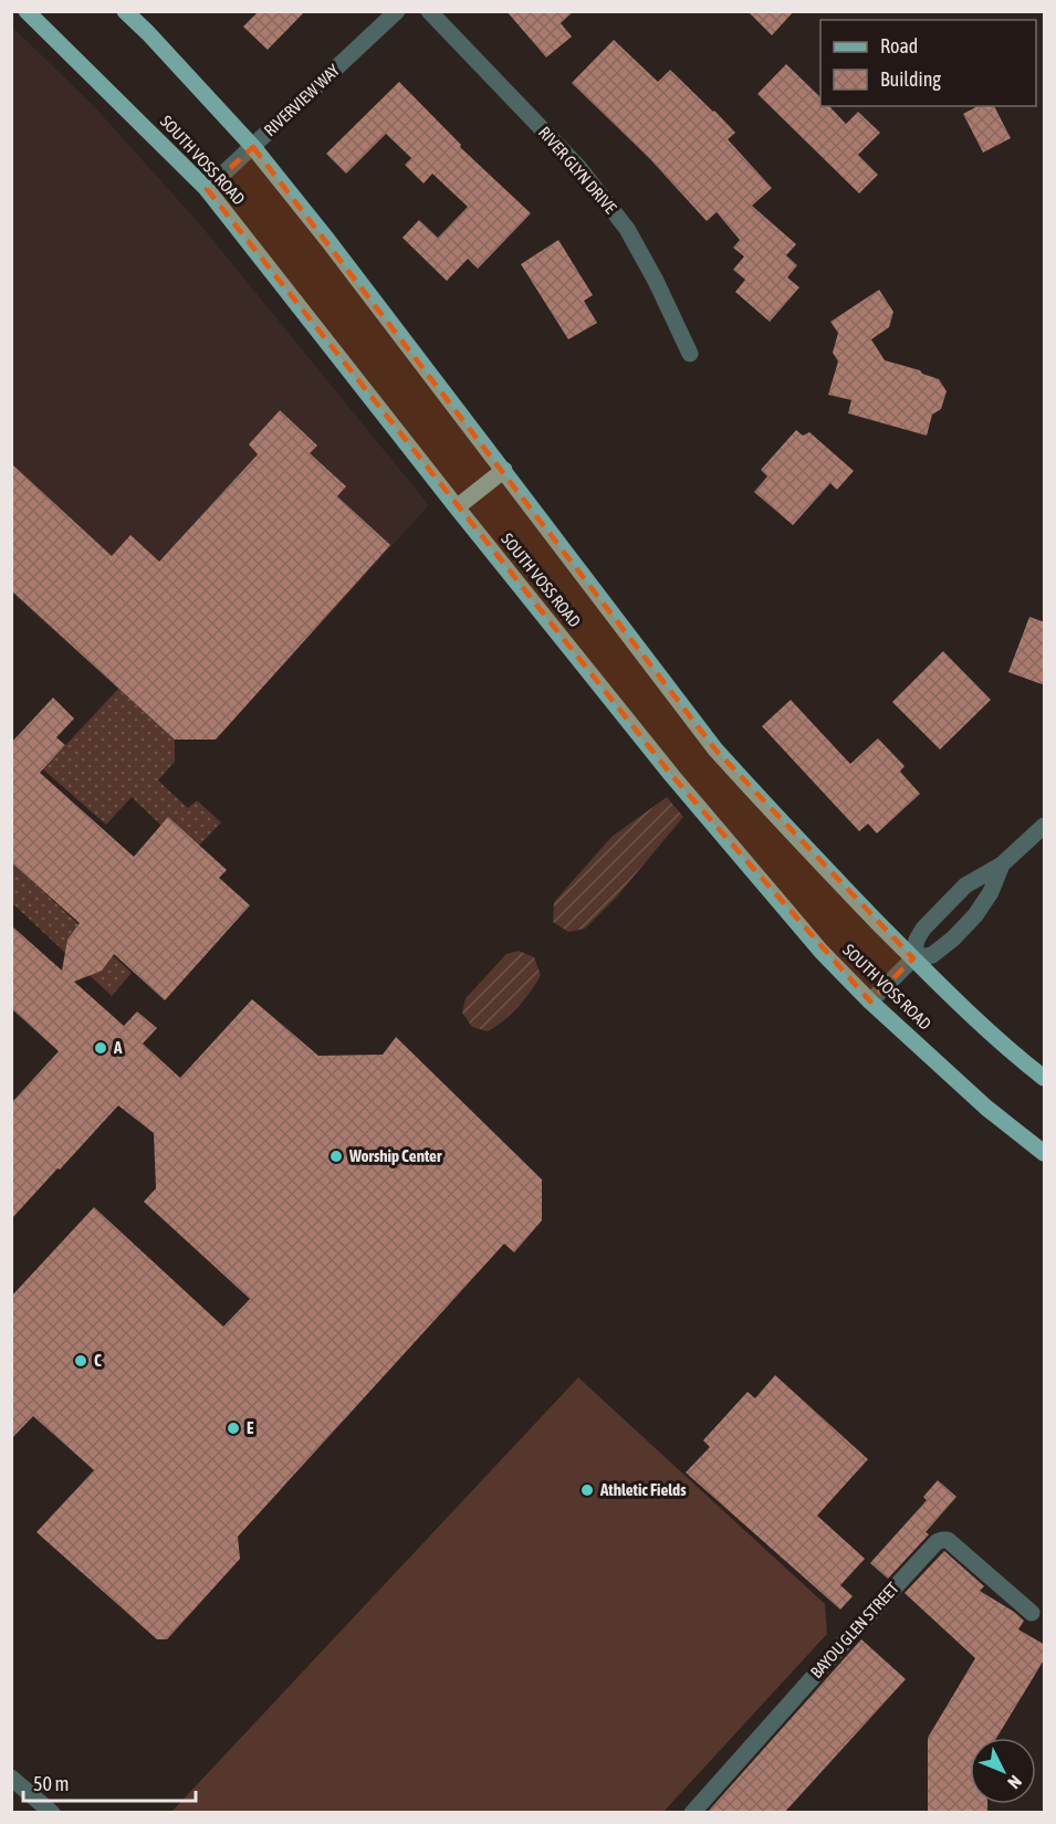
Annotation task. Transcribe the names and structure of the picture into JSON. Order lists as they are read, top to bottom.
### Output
{
  "streets": {
    "main road": ["SOUTH VOSS ROAD"],
    "street": ["RIVERVIEW WAY", "RIVER GLYN DRIVE", "BAYOU GLEN STREET"]
  },
  "crossings": [
    ["RIVERVIEW WAY", "SOUTH VOSS ROAD"]
  ],
  "places": [
    "A",
    "Worship Center",
    "C",
    "E",
    "Athletic Fields"
  ],
  "legend": ["Road", "Building"],
  "scale_bar": "50 m",
  "north": "bottom right"
}
